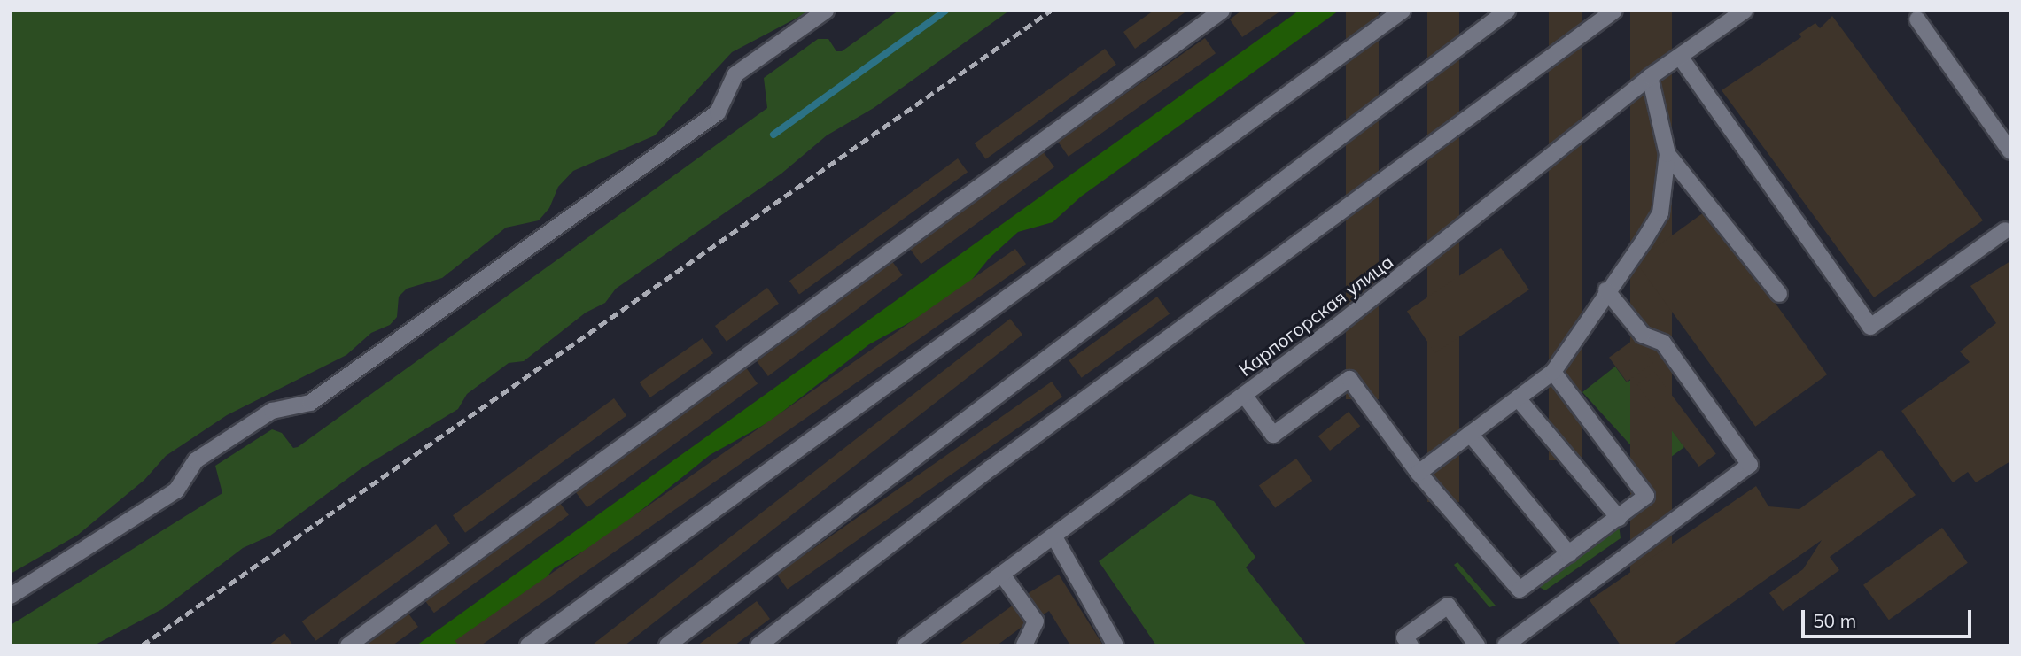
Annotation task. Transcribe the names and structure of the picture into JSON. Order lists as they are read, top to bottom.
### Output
{
  "streets": {
    "street": ["Карпогорская улица"]
  },
  "scale_bar": "50 m"
}
